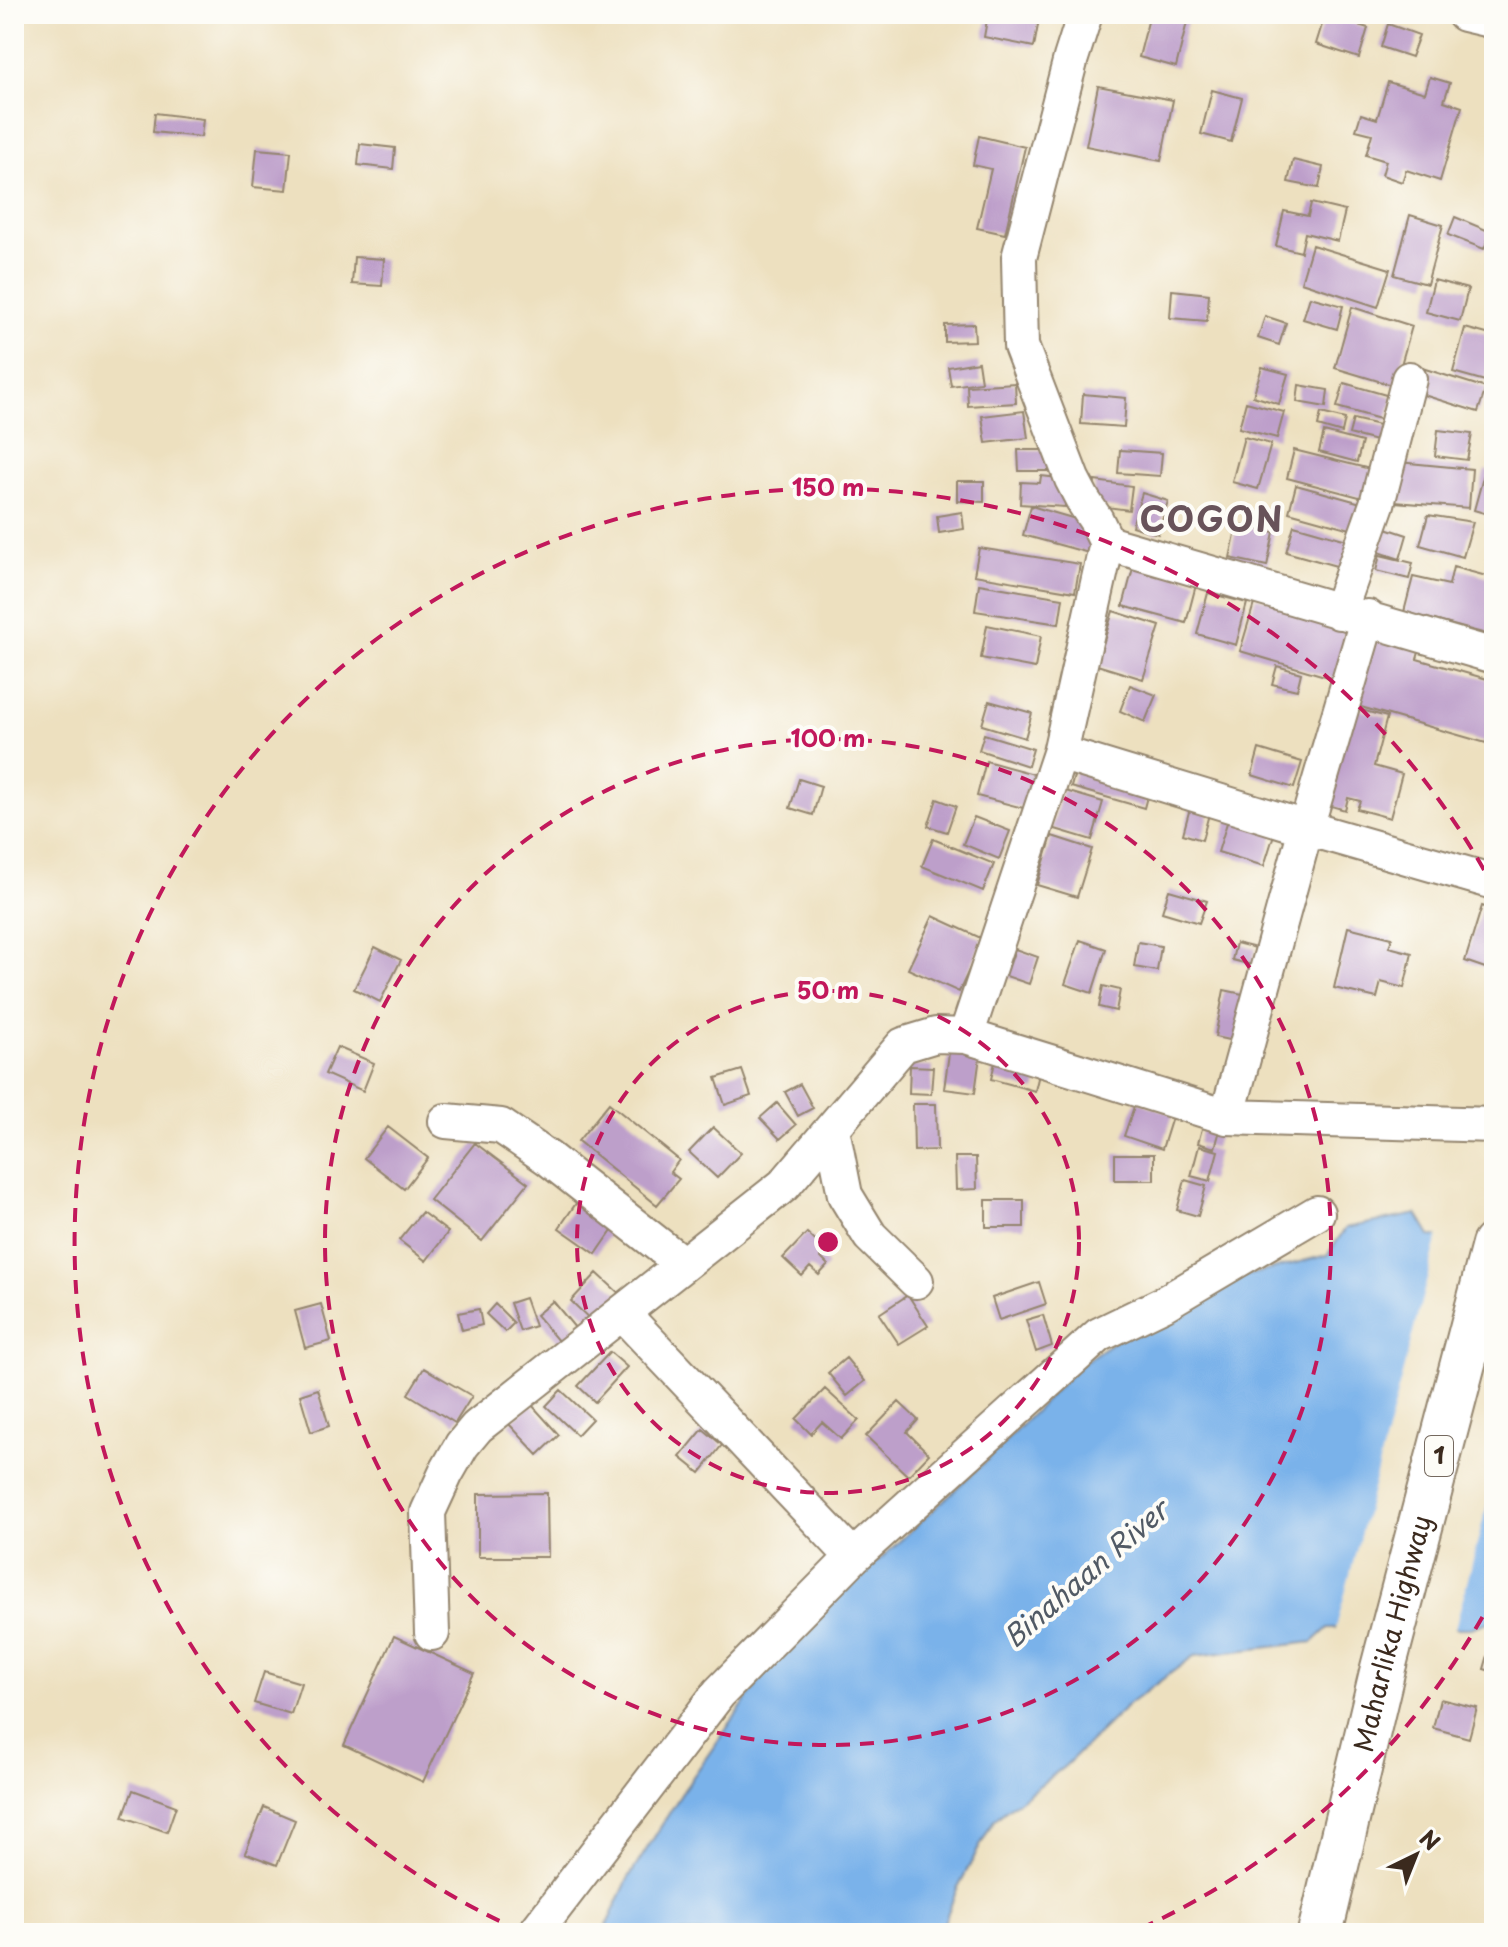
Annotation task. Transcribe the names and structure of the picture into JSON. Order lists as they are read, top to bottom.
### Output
{
  "streets": {
    "highway": ["1", "Maharlika Highway"]
  },
  "districts": ["COGON"],
  "water": ["Binahaan River"],
  "north": "top right",
  "rings": ["150 m", "100 m", "50 m"]
}
